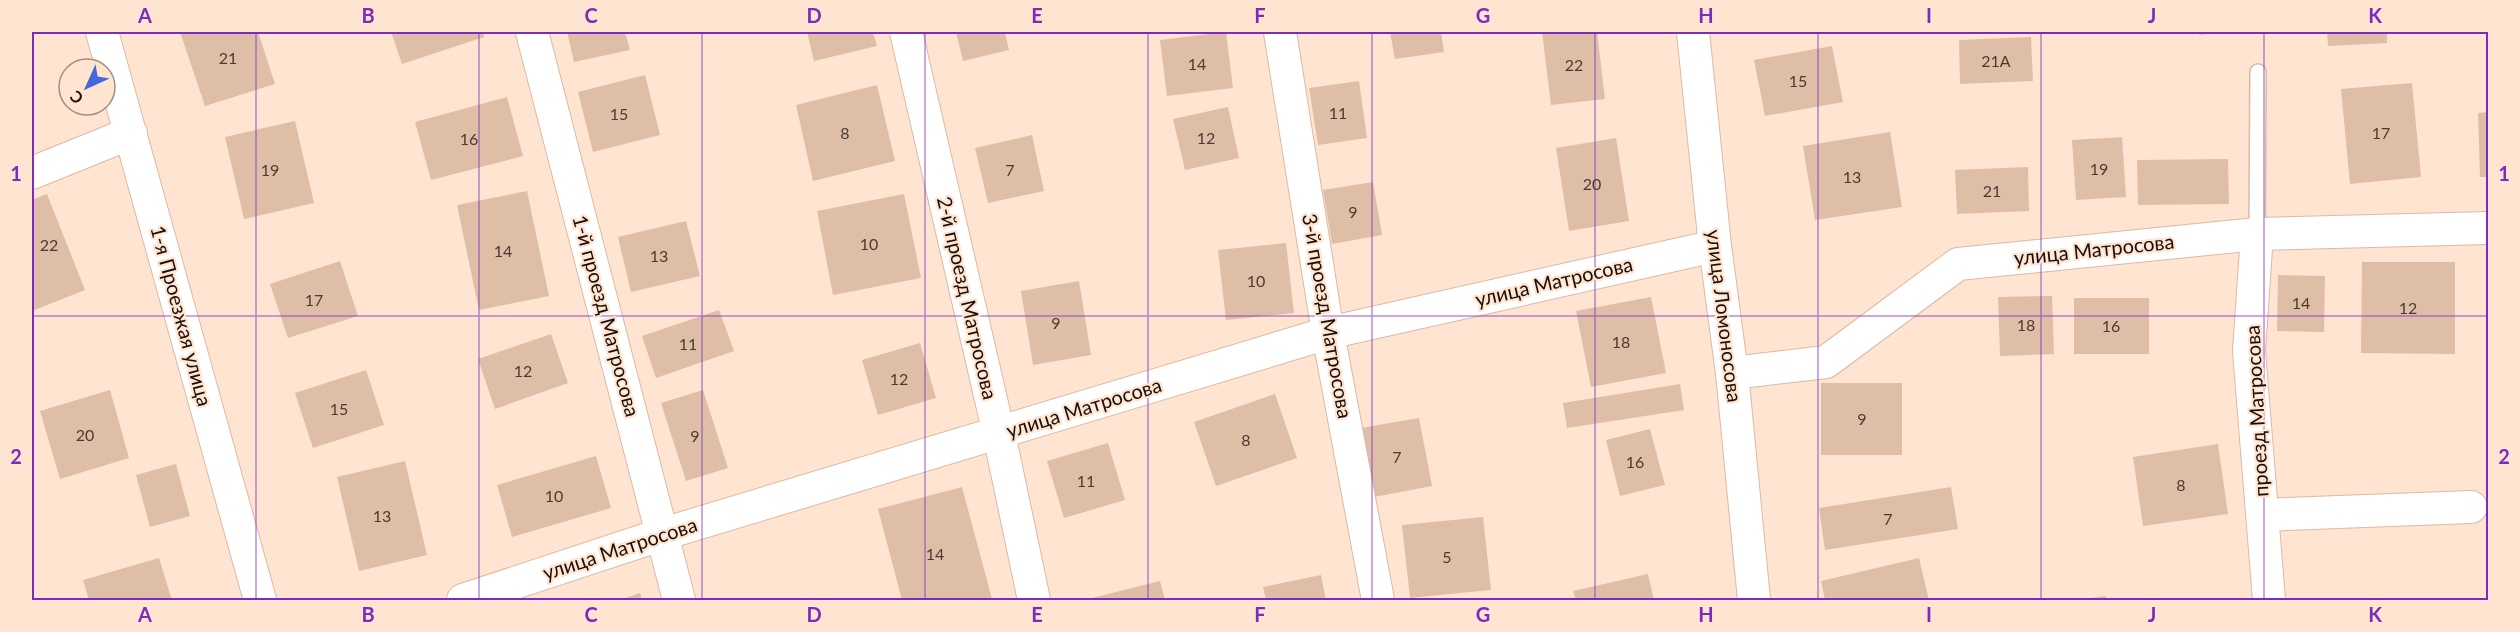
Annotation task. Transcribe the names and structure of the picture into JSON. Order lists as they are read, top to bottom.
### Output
{
  "streets": {
    "street": [
      "улица Матросова",
      "2-й проезд Матросова",
      "1-я Проезжая улица",
      "1-й проезд Матросова",
      "3-й проезд Матросова",
      "улица Ломоносова",
      "проезд Матросова"
    ]
  },
  "crossings": [
    ["улица Матросова", "2-й проезд Матросова"],
    ["улица Матросова", "1-й проезд Матросова"],
    ["улица Матросова", "3-й проезд Матросова"],
    ["улица Матросова", "улица Ломоносова"],
    ["улица Матросова", "проезд Матросова"]
  ],
  "house_numbers": [
    "21",
    "21А",
    "14",
    "22",
    "15",
    "11",
    "15",
    "8",
    "17",
    "12",
    "16",
    "19",
    "19",
    "7",
    "13",
    "20",
    "21",
    "9",
    "10",
    "22",
    "14",
    "13",
    "10",
    "17",
    "14",
    "12",
    "9",
    "18",
    "16",
    "18",
    "11",
    "12",
    "12",
    "15",
    "9",
    "20",
    "9",
    "8",
    "7",
    "16",
    "11",
    "8",
    "10",
    "13",
    "7",
    "14",
    "5"
  ],
  "north": "bottom left",
  "grid": {
    "columns": [
      "A",
      "B",
      "C",
      "D",
      "E",
      "F",
      "G",
      "H",
      "I",
      "J",
      "K"
    ],
    "rows": ["1", "2"]
  }
}
